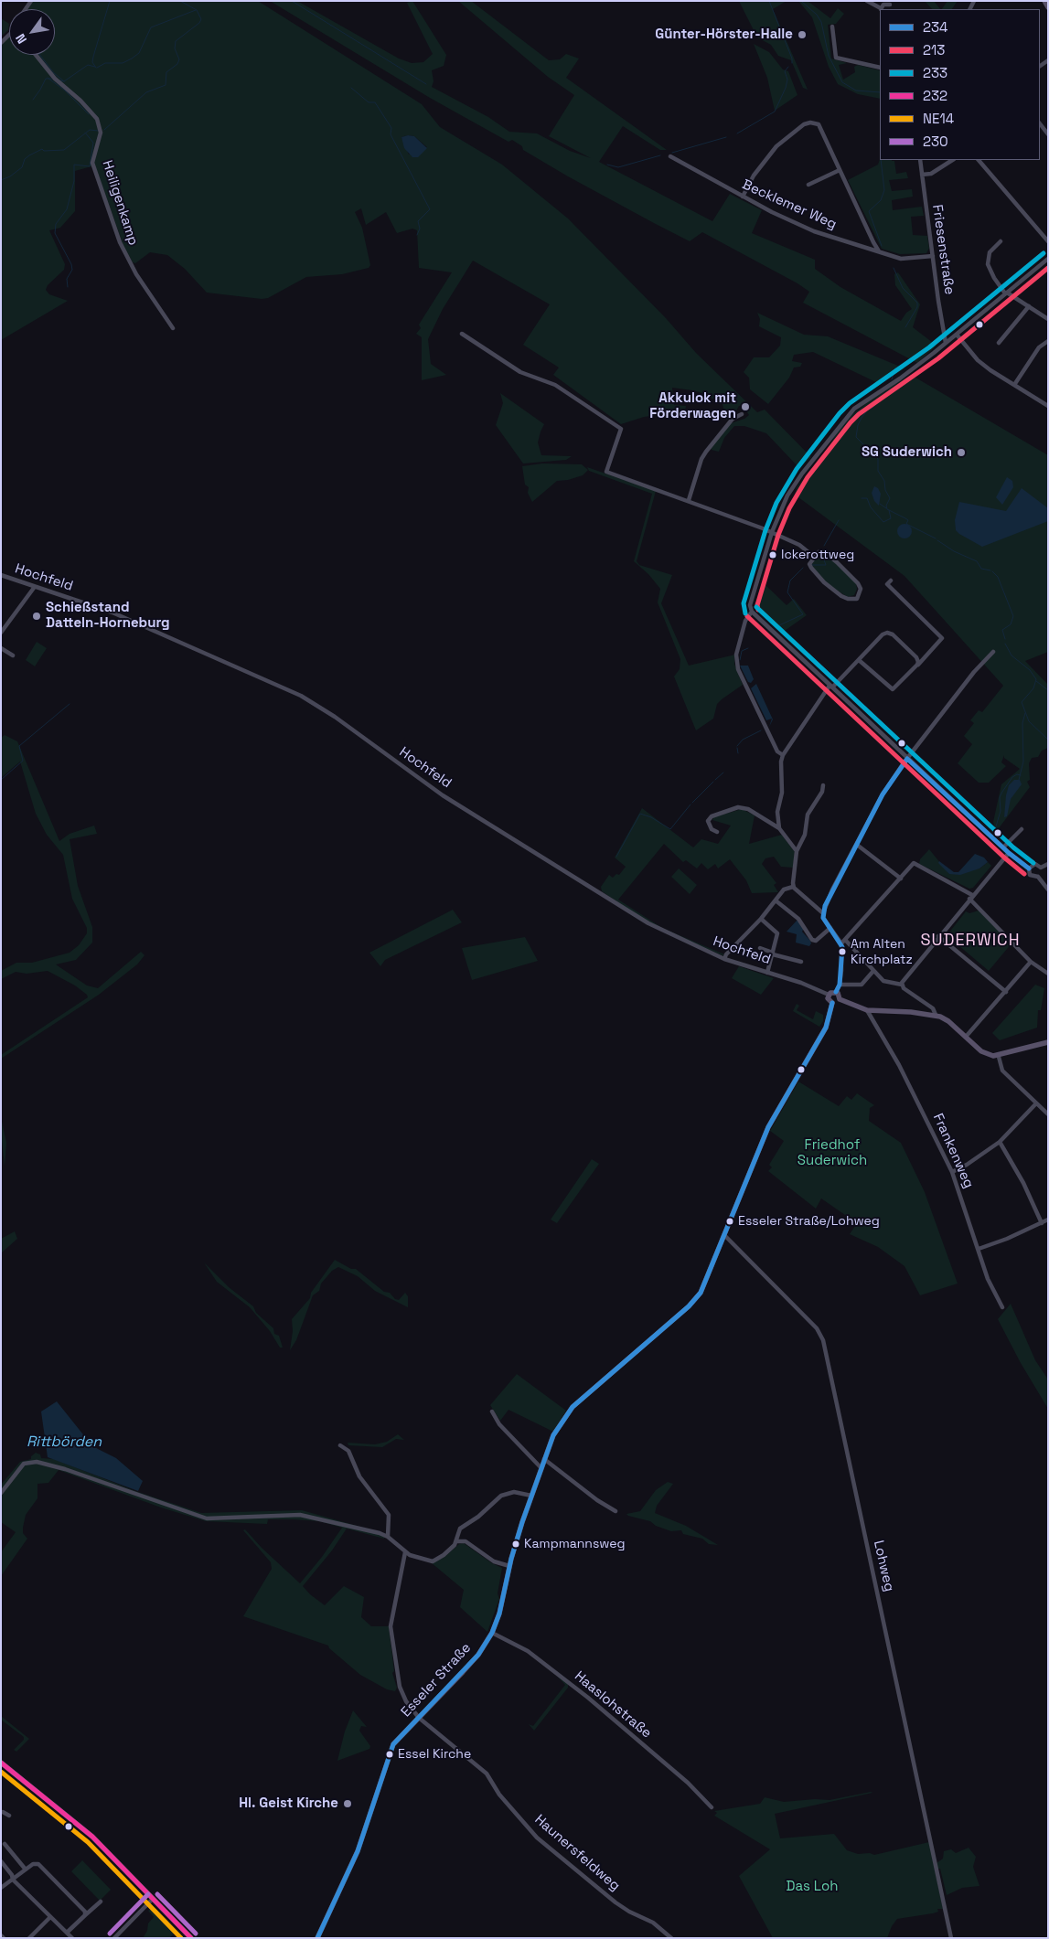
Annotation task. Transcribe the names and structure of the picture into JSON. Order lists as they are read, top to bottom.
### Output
{
  "streets": {
    "main road": ["Esseler Straße"],
    "street": [
      "Heiligenkamp",
      "Becklemer Weg",
      "Friesenstraße",
      "Hochfeld",
      "Frankenweg",
      "Lohweg",
      "Haaslohstraße",
      "Haunersfeldweg"
    ]
  },
  "crossings": [
    ["Becklemer Weg", "Friesenstraße"],
    ["Hochfeld", "Esseler Straße"],
    ["Lohweg", "Esseler Straße"],
    ["Esseler Straße", "Haaslohstraße"],
    ["Esseler Straße", "Haunersfeldweg"]
  ],
  "districts": ["SUDERWICH"],
  "water": ["Rittbörden"],
  "parks": ["Friedhof Suderwich", "Das Loh"],
  "places": [
    "Günter-Hörster-Halle",
    "Akkulok mit Förderwagen",
    "SG Suderwich",
    "Ickerottweg",
    "Schießstand Datteln-Horneburg",
    "Am Alten Kirchplatz",
    "Esseler Straße/Lohweg",
    "Kampmannsweg",
    "Essel Kirche",
    "Hl. Geist Kirche"
  ],
  "lines": [
    "transit line 233",
    "transit line 213",
    "transit line 234",
    "transit line 232",
    "transit line NE14",
    "transit line 230"
  ],
  "legend": [
    "234",
    "213",
    "233",
    "232",
    "NE14",
    "230"
  ],
  "north": "bottom left"
}
